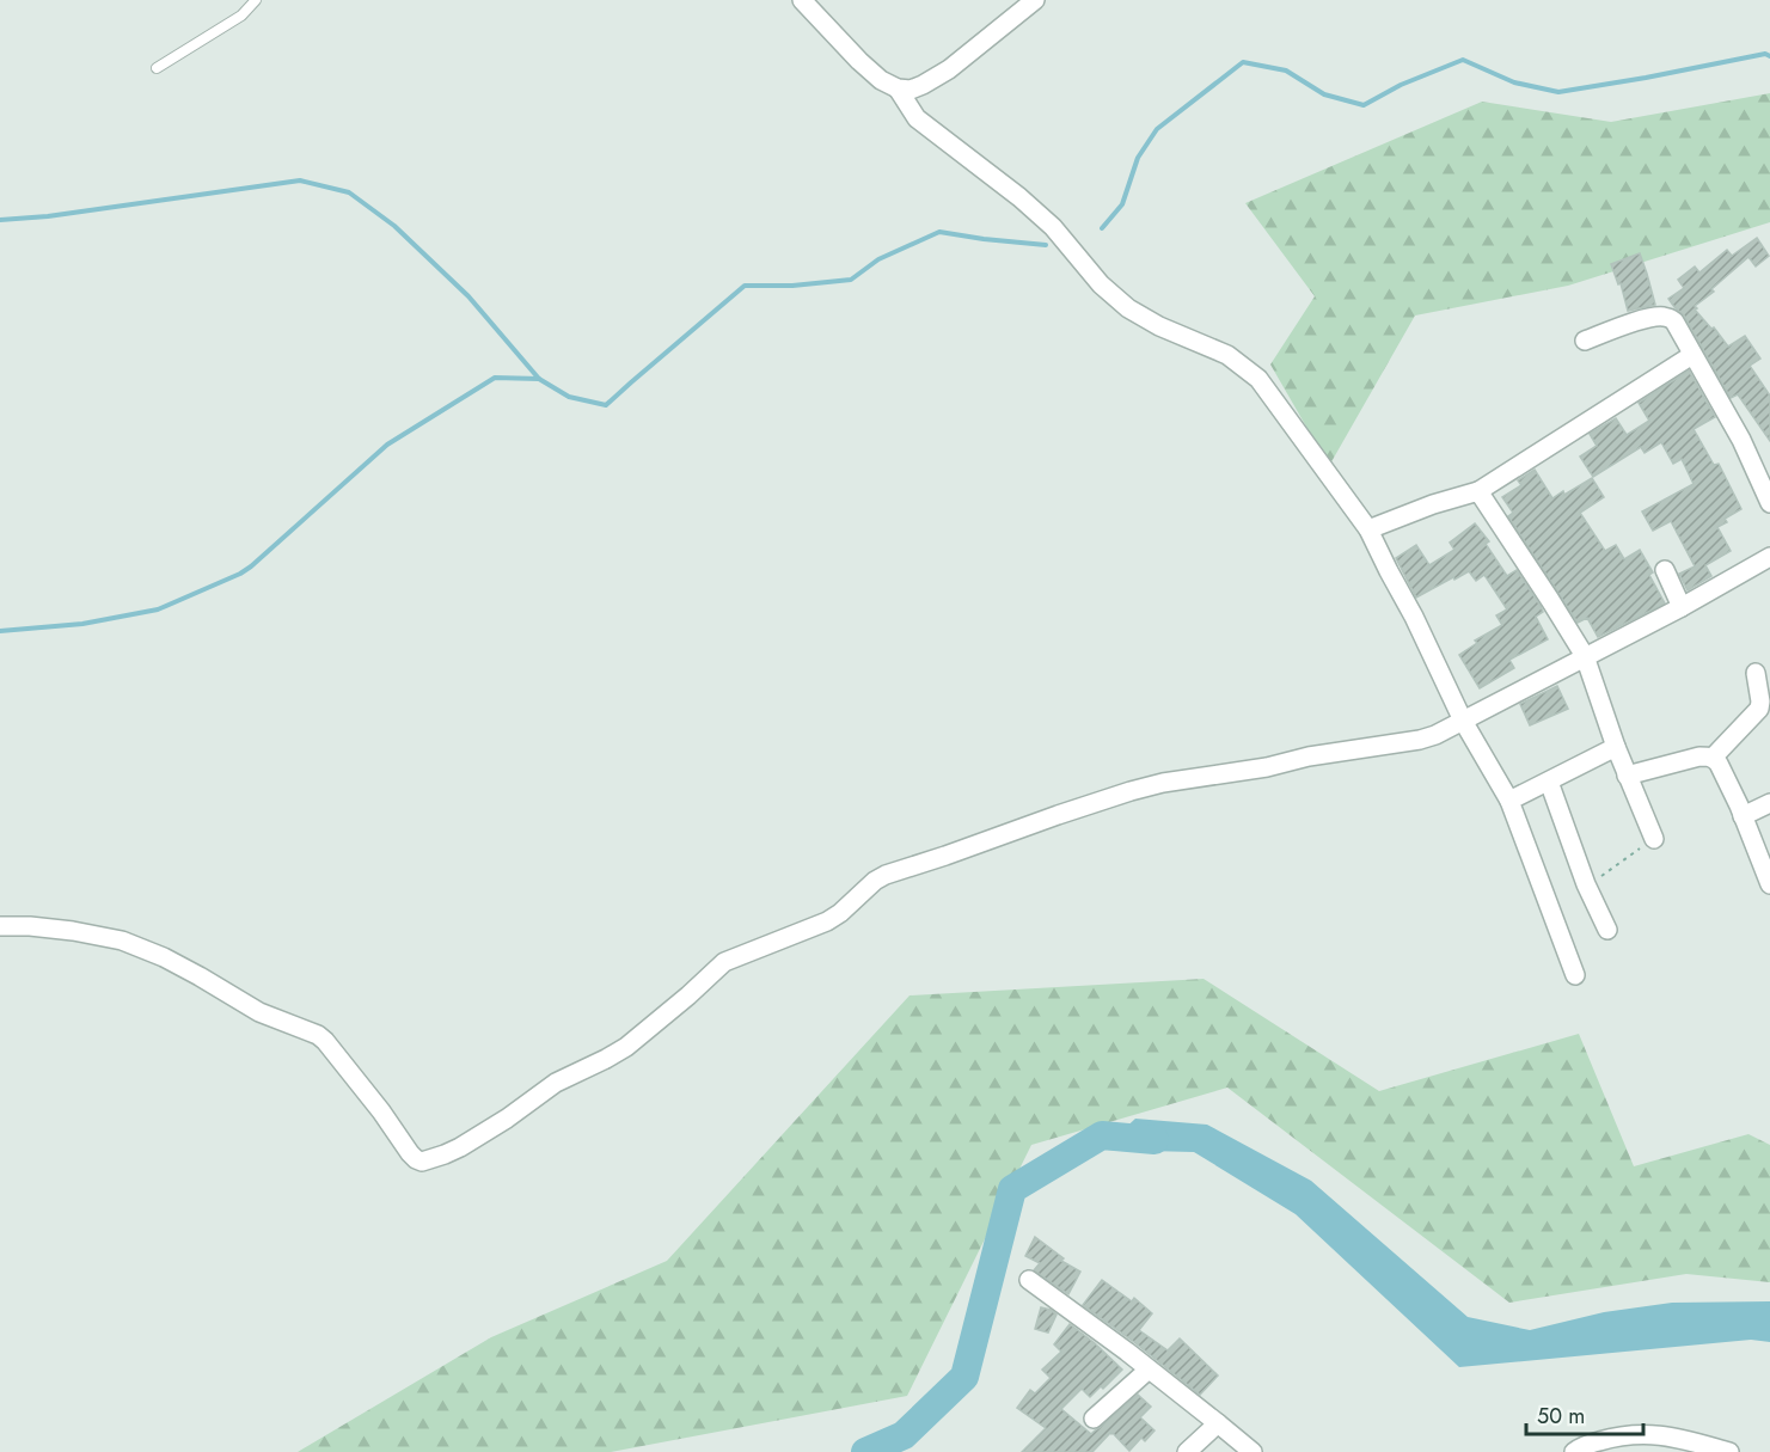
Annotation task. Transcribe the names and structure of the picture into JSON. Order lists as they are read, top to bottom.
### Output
{
  "scale_bar": "50 m"
}
